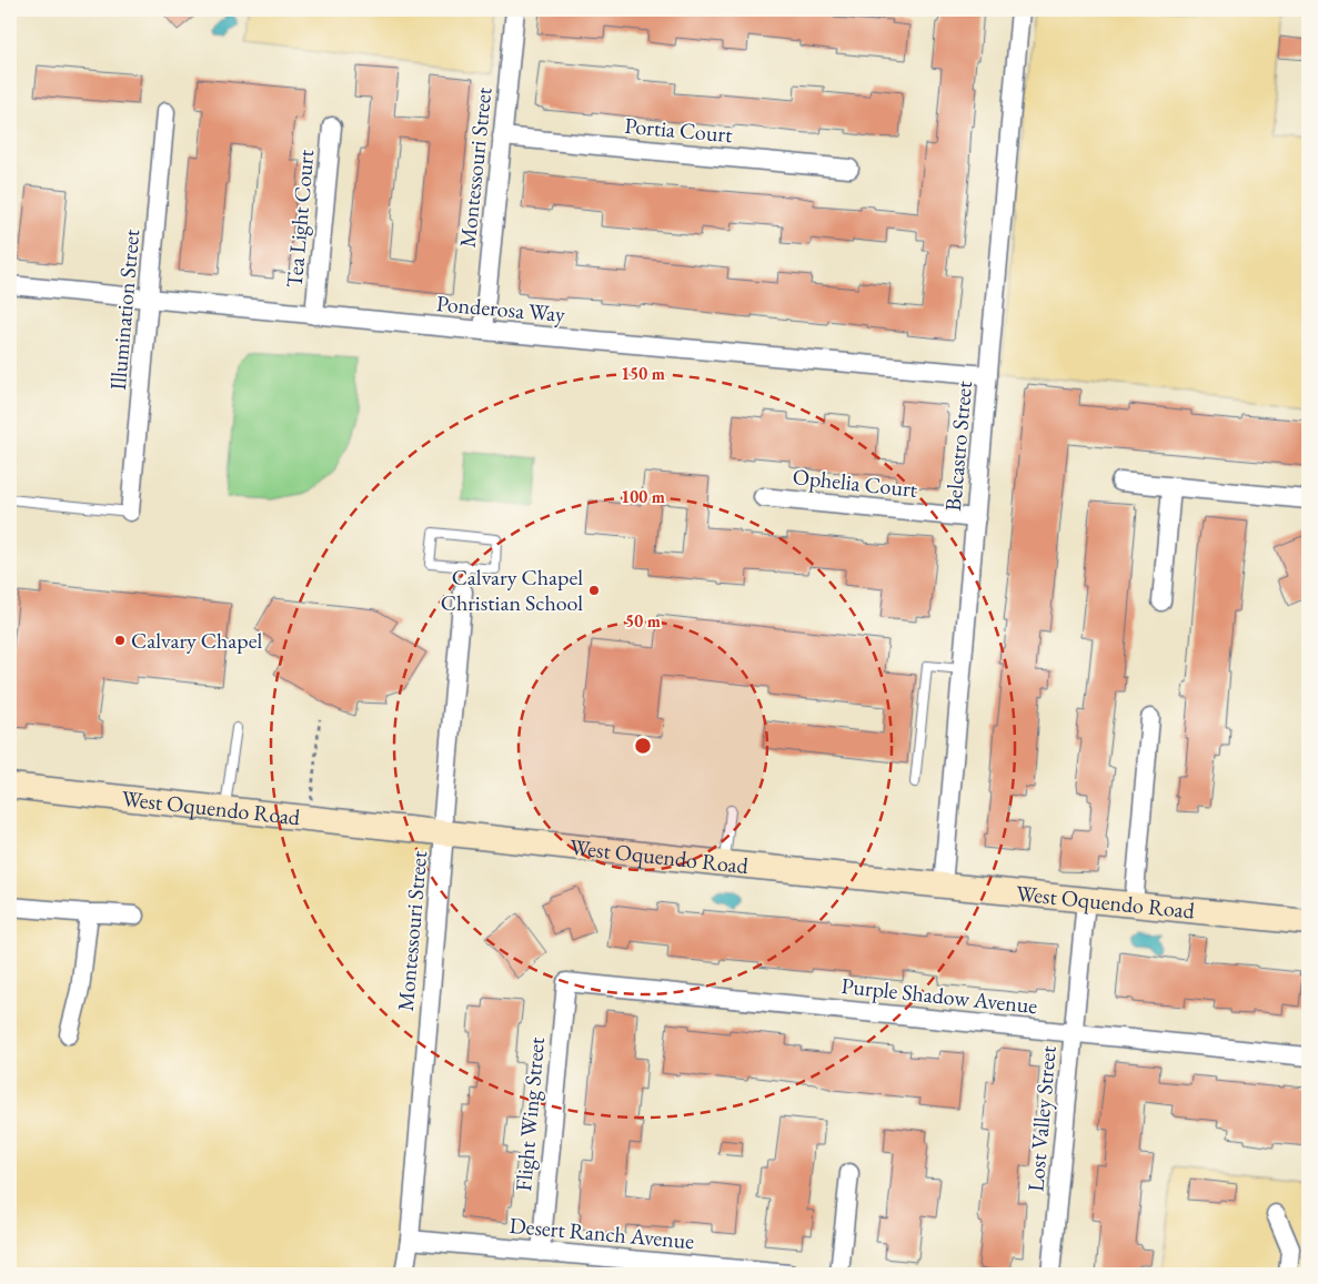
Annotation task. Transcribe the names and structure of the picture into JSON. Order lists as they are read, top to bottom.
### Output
{
  "streets": {
    "street": [
      "Portia Court",
      "Montessouri Street",
      "Tea Light Court",
      "Ponderosa Way",
      "Illumination Street",
      "Belcastro Street",
      "Ophelia Court",
      "West Oquendo Road",
      "Purple Shadow Avenue",
      "Flight Wing Street",
      "Lost Valley Street",
      "Desert Ranch Avenue"
    ]
  },
  "crossings": [
    ["Portia Court", "Montessouri Street"],
    ["Montessouri Street", "Ponderosa Way"],
    ["Montessouri Street", "West Oquendo Road"],
    ["Montessouri Street", "Desert Ranch Avenue"],
    ["Tea Light Court", "Ponderosa Way"],
    ["Ponderosa Way", "Illumination Street"],
    ["Ponderosa Way", "Belcastro Street"],
    ["Belcastro Street", "Ophelia Court"],
    ["Belcastro Street", "West Oquendo Road"],
    ["West Oquendo Road", "Lost Valley Street"],
    ["Purple Shadow Avenue", "Flight Wing Street"],
    ["Purple Shadow Avenue", "Lost Valley Street"],
    ["Flight Wing Street", "Desert Ranch Avenue"]
  ],
  "places": ["Calvary Chapel Christian School", "Calvary Chapel"],
  "rings": ["150 m", "100 m", "50 m"]
}
